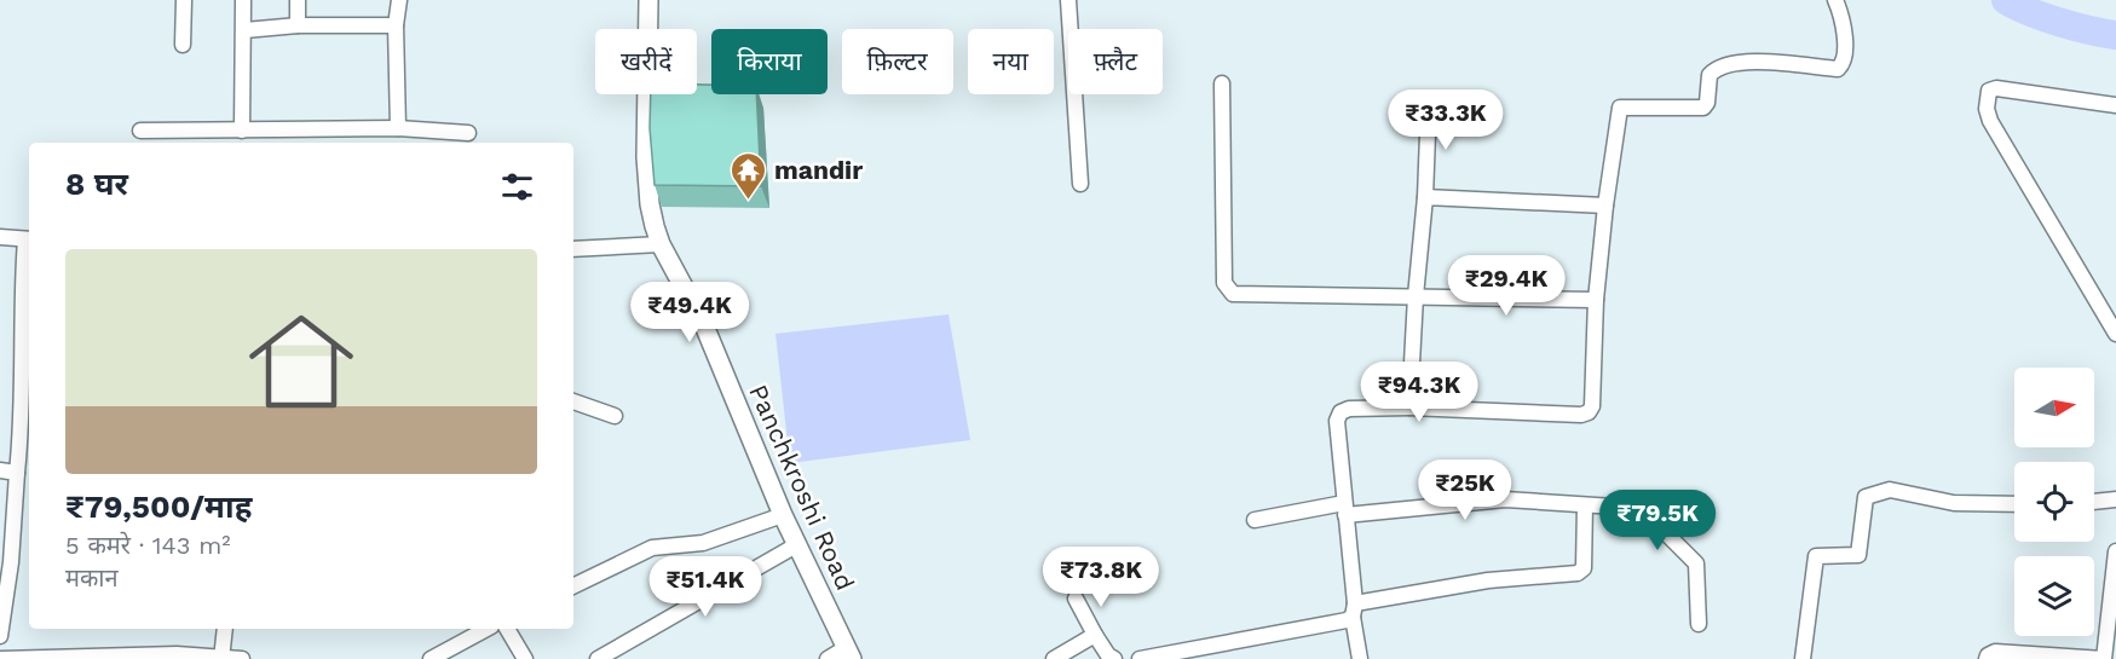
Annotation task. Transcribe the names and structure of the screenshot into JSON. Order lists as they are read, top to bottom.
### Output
{
  "streets": {
    "street": ["Panchkroshi Road"]
  },
  "places": {
    "temple": ["mandir"]
  },
  "north": "right",
  "page": {
    "chip": [
      "खरीदें",
      "किराया",
      "फ़िल्टर",
      "नया",
      "फ़्लैट"
    ],
    "price": [
      "₹33.3K",
      "₹29.4K",
      "₹49.4K",
      "₹94.3K",
      "₹25K",
      "₹79.5K",
      "₹73.8K",
      "₹51.4K"
    ],
    "heading": "8 घर",
    "list": [
      {
        "name": "₹79,500/माह",
        "note": "5 कमरे · 143 m² · मकान"
      }
    ]
  }
}
